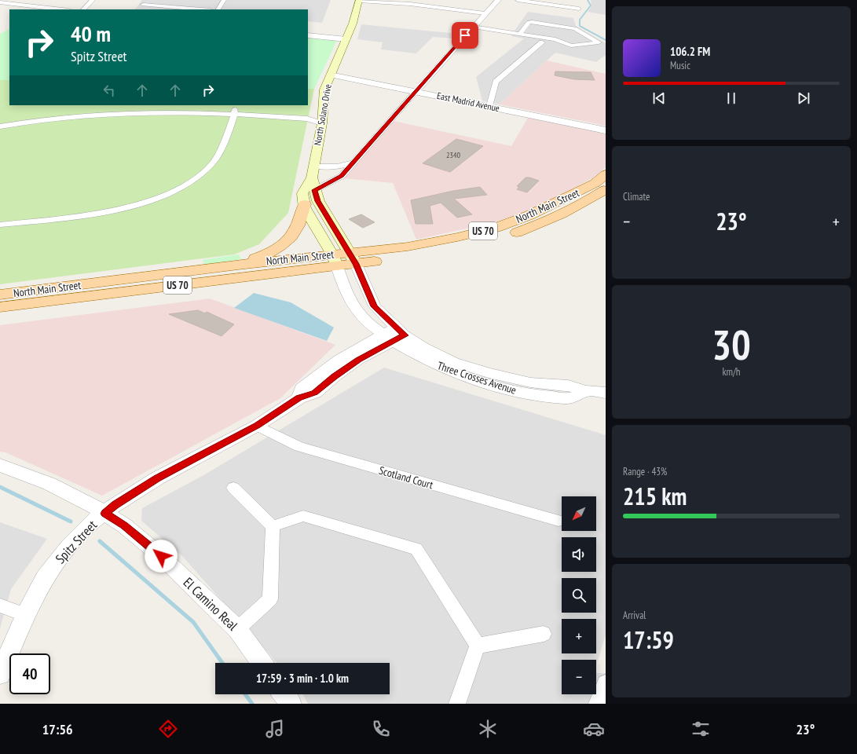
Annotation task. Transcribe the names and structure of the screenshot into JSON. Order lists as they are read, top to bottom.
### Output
{
  "streets": {
    "main road": ["North Solano Drive", "North Main Street", "US 70"],
    "street": [
      "East Madrid Avenue",
      "Three Crosses Avenue",
      "Scotland Court",
      "Spitz Street",
      "El Camino Real"
    ]
  },
  "crossings": [
    ["East Madrid Avenue", "North Solano Drive"],
    ["North Solano Drive", "North Main Street"],
    ["North Solano Drive", "Three Crosses Avenue"],
    ["North Main Street", "Three Crosses Avenue"],
    ["Three Crosses Avenue", "Spitz Street"],
    ["Scotland Court", "Spitz Street"],
    ["Spitz Street", "El Camino Real"]
  ],
  "house_numbers": ["2340"],
  "north": "bottom left",
  "page": {
    "turn": ["40 m", "Spitz Street"],
    "song": ["106.2 FM", "Music"],
    "tile": [
      "Climate",
      ["30", "km/h"],
      ["Range · 43%", "215 km"],
      ["Arrival", "17:59"]
    ],
    "heat": ["−", "23°", "+"],
    "map_buttons": ["+", "−"],
    "limit": "40",
    "trip": "17:59 · 3 min · 1.0 km",
    "tabs": ["17:56", "23°"]
  }
}
